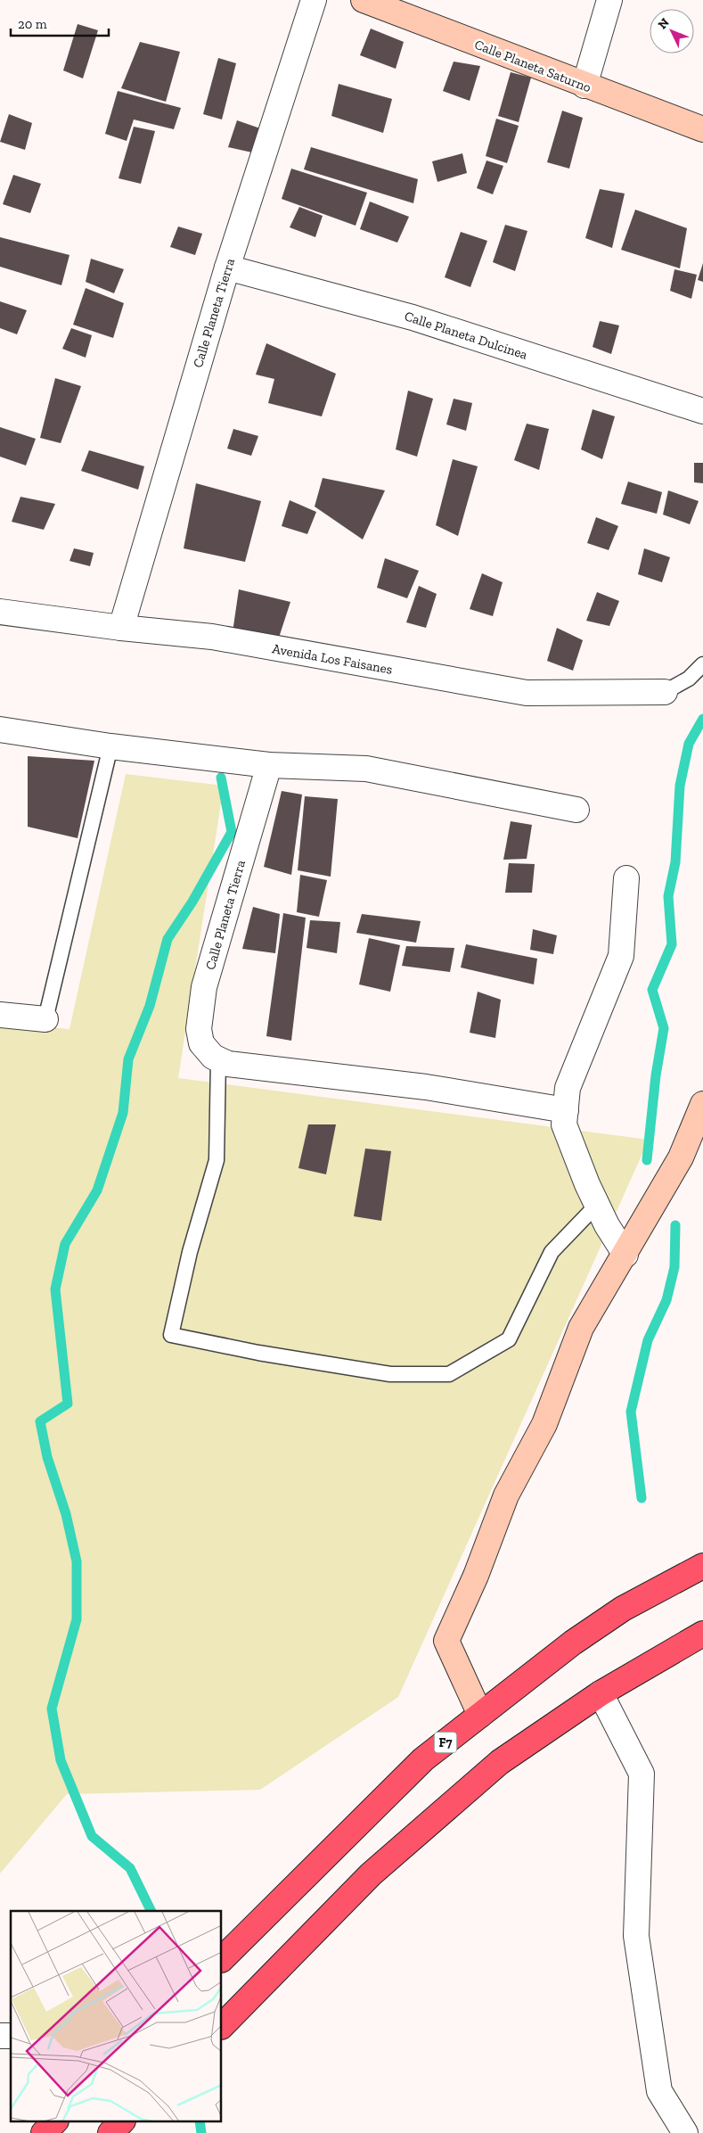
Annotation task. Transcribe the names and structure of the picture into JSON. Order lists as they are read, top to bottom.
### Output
{
  "streets": {
    "highway": ["F7"],
    "street": [
      "Calle Planeta Saturno",
      "Calle Planeta Tierra",
      "Calle Planeta Dulcinea",
      "Avenida Los Faisanes"
    ]
  },
  "crossings": [
    ["Calle Planeta Tierra", "Calle Planeta Dulcinea"],
    ["Calle Planeta Tierra", "Avenida Los Faisanes"]
  ],
  "scale_bar": "20 m",
  "north": "top left"
}
